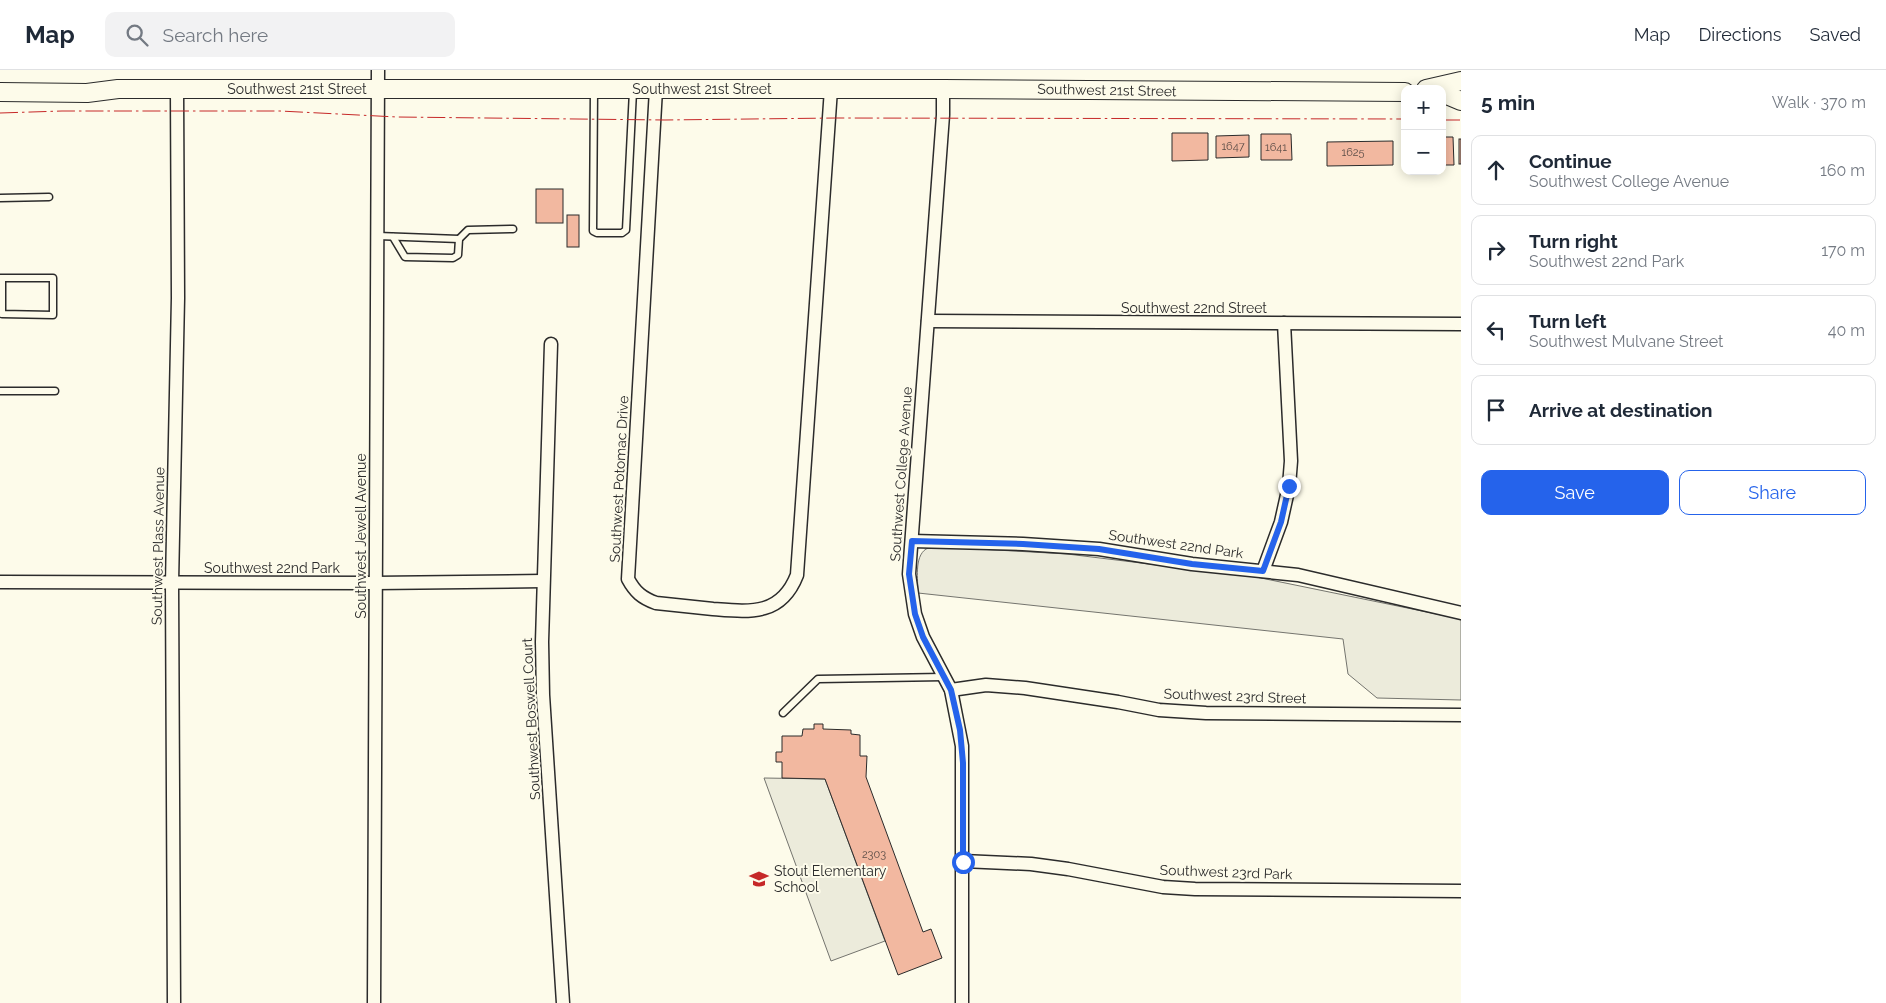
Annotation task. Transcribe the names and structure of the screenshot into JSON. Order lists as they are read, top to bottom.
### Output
{
  "streets": {
    "main road": ["Southwest 21st Street"],
    "street": [
      "Southwest 22nd Street",
      "Southwest College Avenue",
      "Southwest Potomac Drive",
      "Southwest Jewell Avenue",
      "Southwest 22nd Park",
      "Southwest Plass Avenue",
      "Southwest 23rd Street",
      "Southwest Boswell Court",
      "Southwest 23rd Park"
    ]
  },
  "crossings": [
    ["Southwest 21st Street", "Southwest College Avenue"],
    ["Southwest 21st Street", "Southwest Potomac Drive"],
    ["Southwest 21st Street", "Southwest Jewell Avenue"],
    ["Southwest 21st Street", "Southwest Plass Avenue"],
    ["Southwest 22nd Street", "Southwest College Avenue"],
    ["Southwest College Avenue", "Southwest 22nd Park"],
    ["Southwest College Avenue", "Southwest 23rd Street"],
    ["Southwest College Avenue", "Southwest 23rd Park"],
    ["Southwest Jewell Avenue", "Southwest 22nd Park"],
    ["Southwest 22nd Park", "Southwest Plass Avenue"],
    ["Southwest 22nd Park", "Southwest Boswell Court"]
  ],
  "places": {
    "school or university": ["Stout Elementary School"]
  },
  "house_numbers": [
    "1647",
    "1641",
    "1625",
    "2303"
  ],
  "page": {
    "header": "Map",
    "search": "Search here",
    "nav": ["Map", "Directions", "Saved"],
    "heading": ["5 min", "Walk · 370 m"],
    "map_buttons": ["+", "−"],
    "list": [
      ["Continue", "Southwest College Avenue", "160 m"],
      ["Turn right", "Southwest 22nd Park", "170 m"],
      ["Turn left", "Southwest Mulvane Street", "40 m"],
      "Arrive at destination"
    ],
    "buttons": ["Save", "Share"]
  }
}
